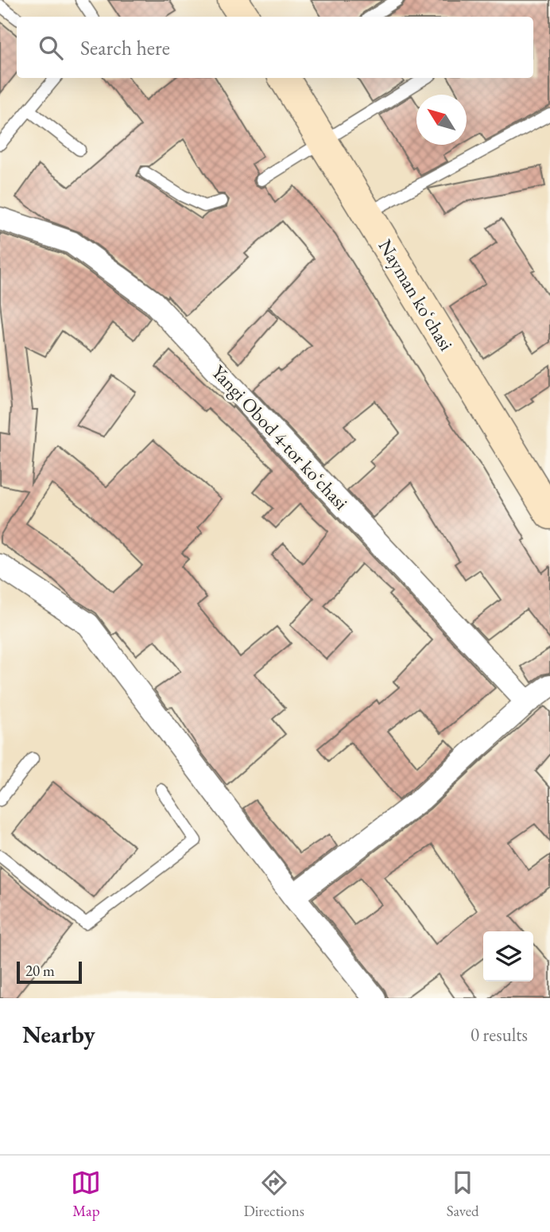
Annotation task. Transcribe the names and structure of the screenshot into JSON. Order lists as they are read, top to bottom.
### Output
{
  "streets": {
    "main road": ["Nayman koʻchasi"],
    "street": ["Yangi Obod 4-tor koʻchasi"]
  },
  "scale_bar": "20 m",
  "north": "top left",
  "page": {
    "search": "Search here",
    "scale": "20 m",
    "heading": ["Nearby", "0 results"],
    "nav": ["Map", "Directions", "Saved"]
  }
}
